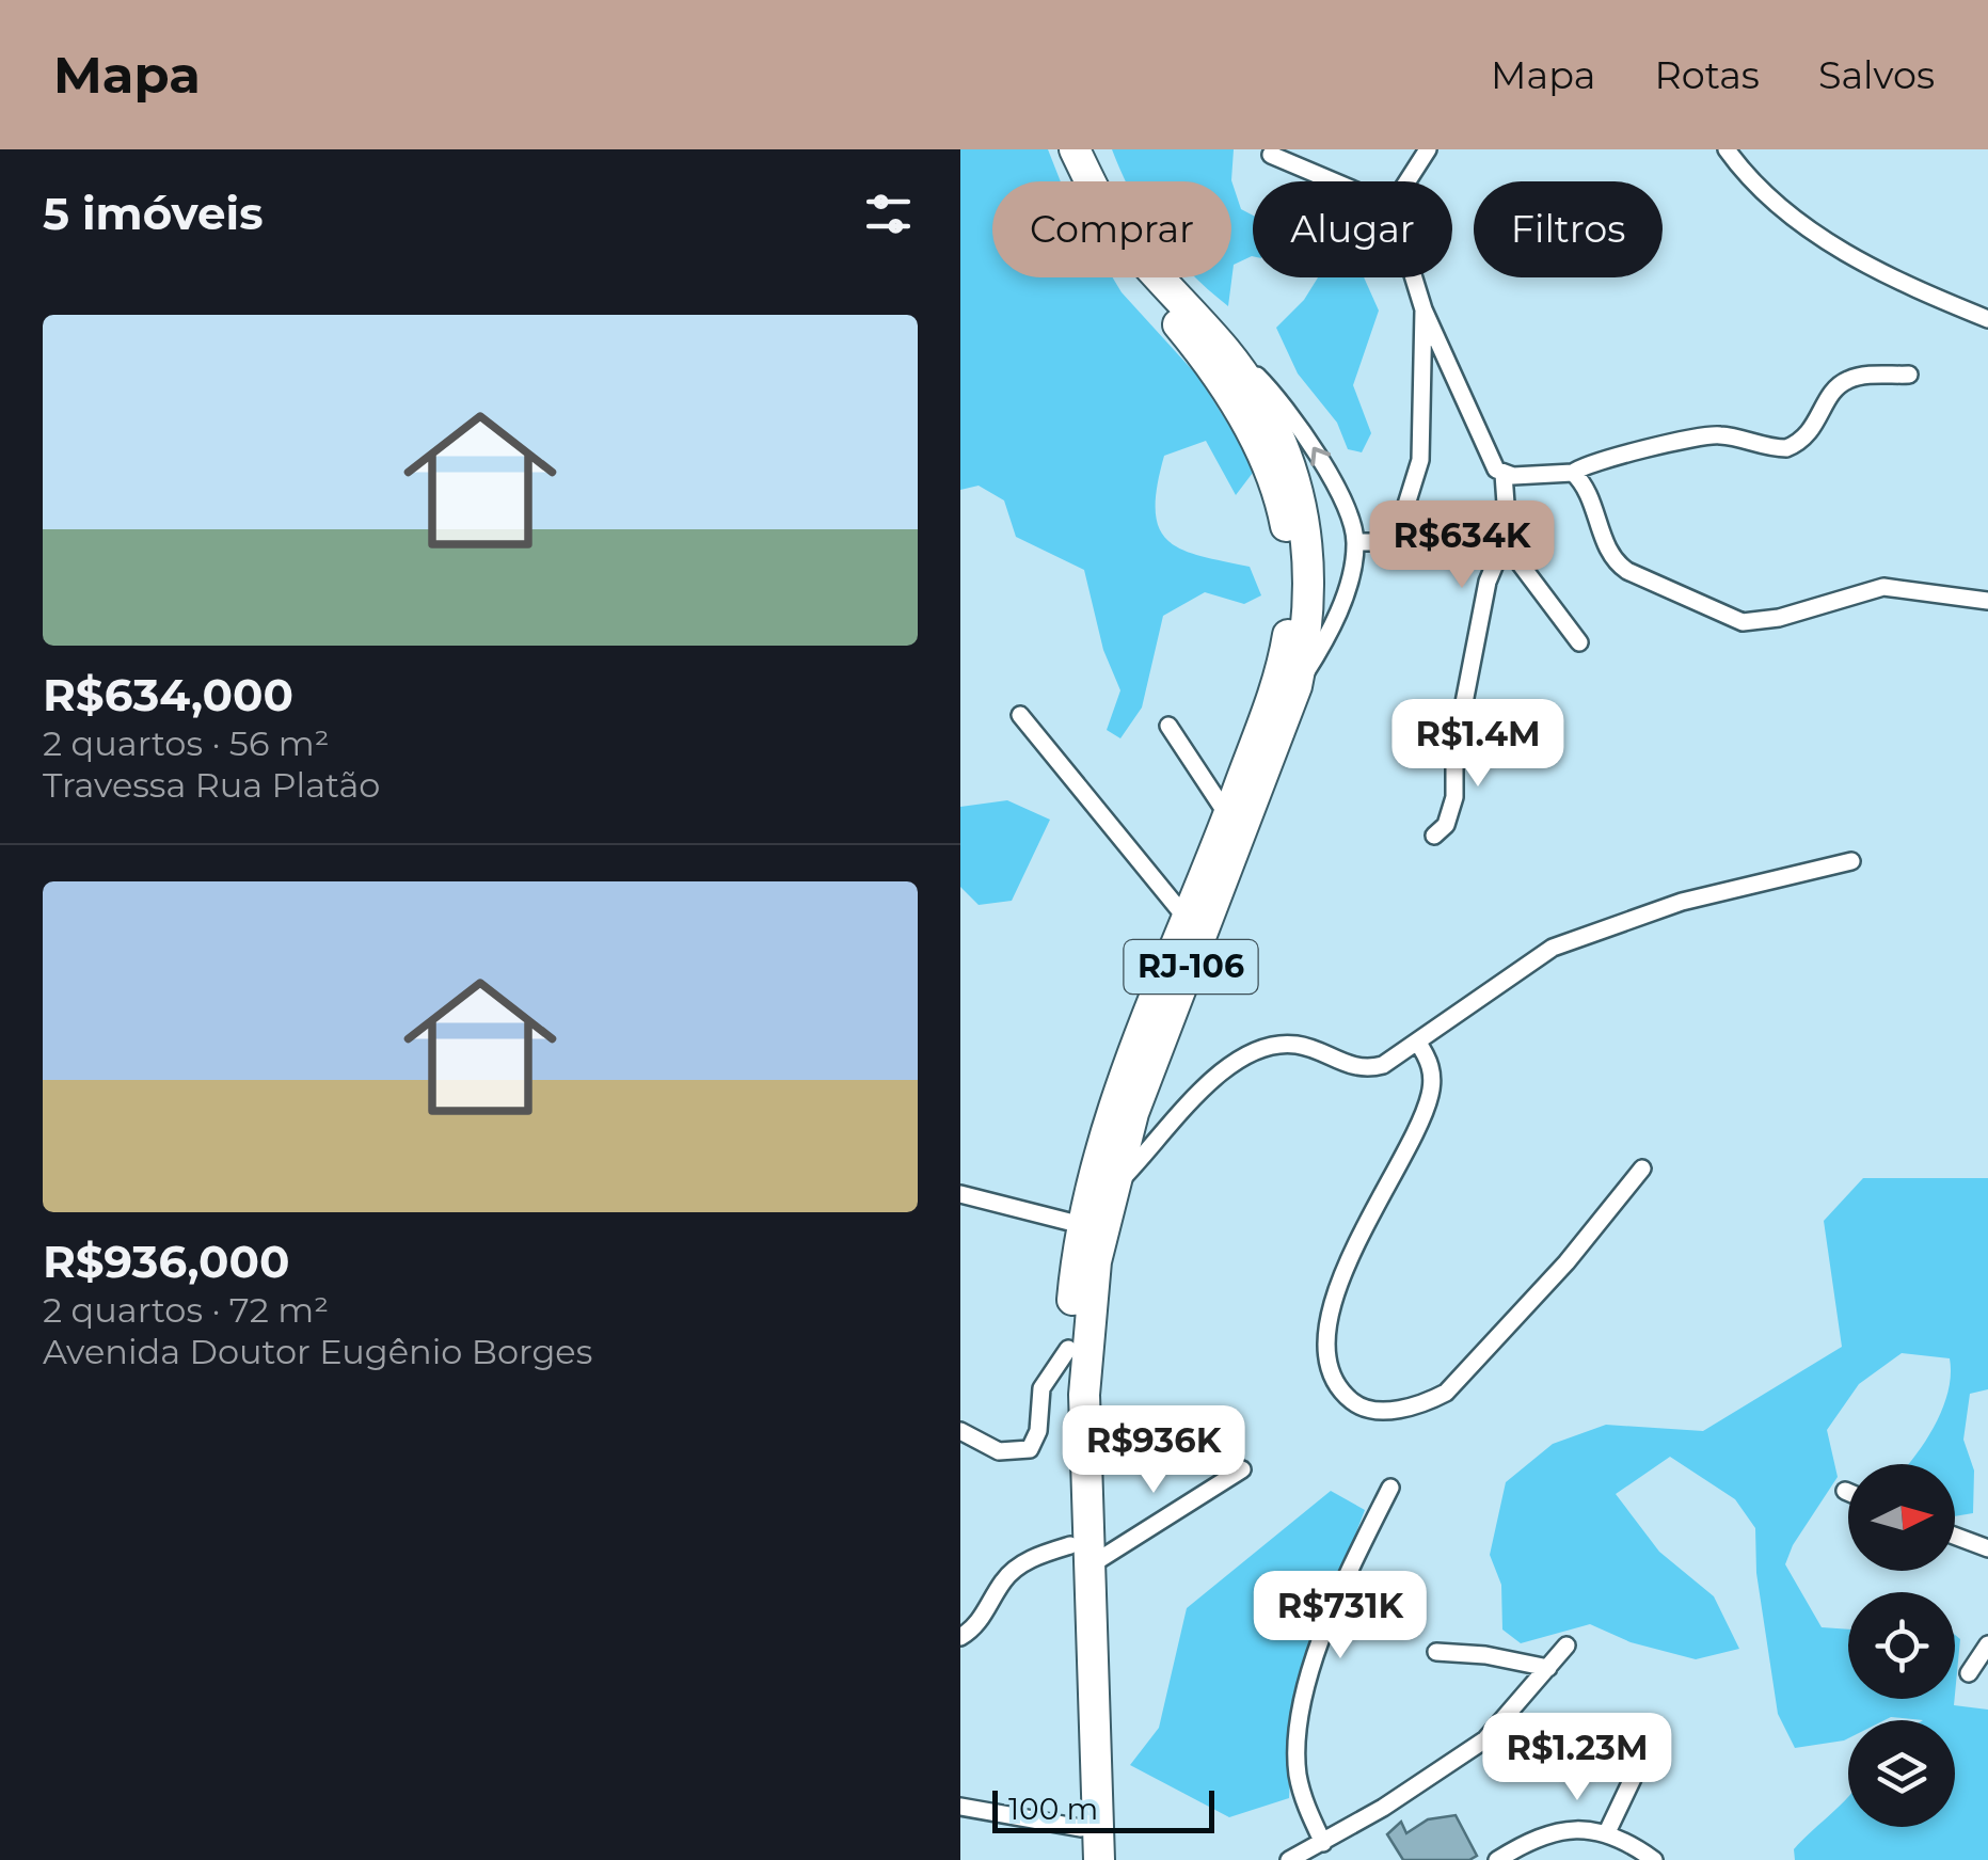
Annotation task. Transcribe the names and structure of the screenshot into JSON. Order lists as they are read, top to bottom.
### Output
{
  "streets": {
    "highway": ["RJ-106"]
  },
  "scale_bar": "100 m",
  "north": "right",
  "page": {
    "header": "Mapa",
    "nav": ["Mapa", "Rotas", "Salvos"],
    "heading": "5 imóveis",
    "chip": ["Comprar", "Alugar", "Filtros"],
    "list": [
      {
        "name": "R$634,000",
        "note": "2 quartos · 56 m² · Travessa Rua Platão"
      },
      {
        "name": "R$936,000",
        "note": "2 quartos · 72 m² · Avenida Doutor Eugênio Borges"
      }
    ],
    "price": [
      "R$634K",
      "R$1.4M",
      "R$936K",
      "R$731K",
      "R$1.23M"
    ],
    "scale": "100 m"
  }
}
